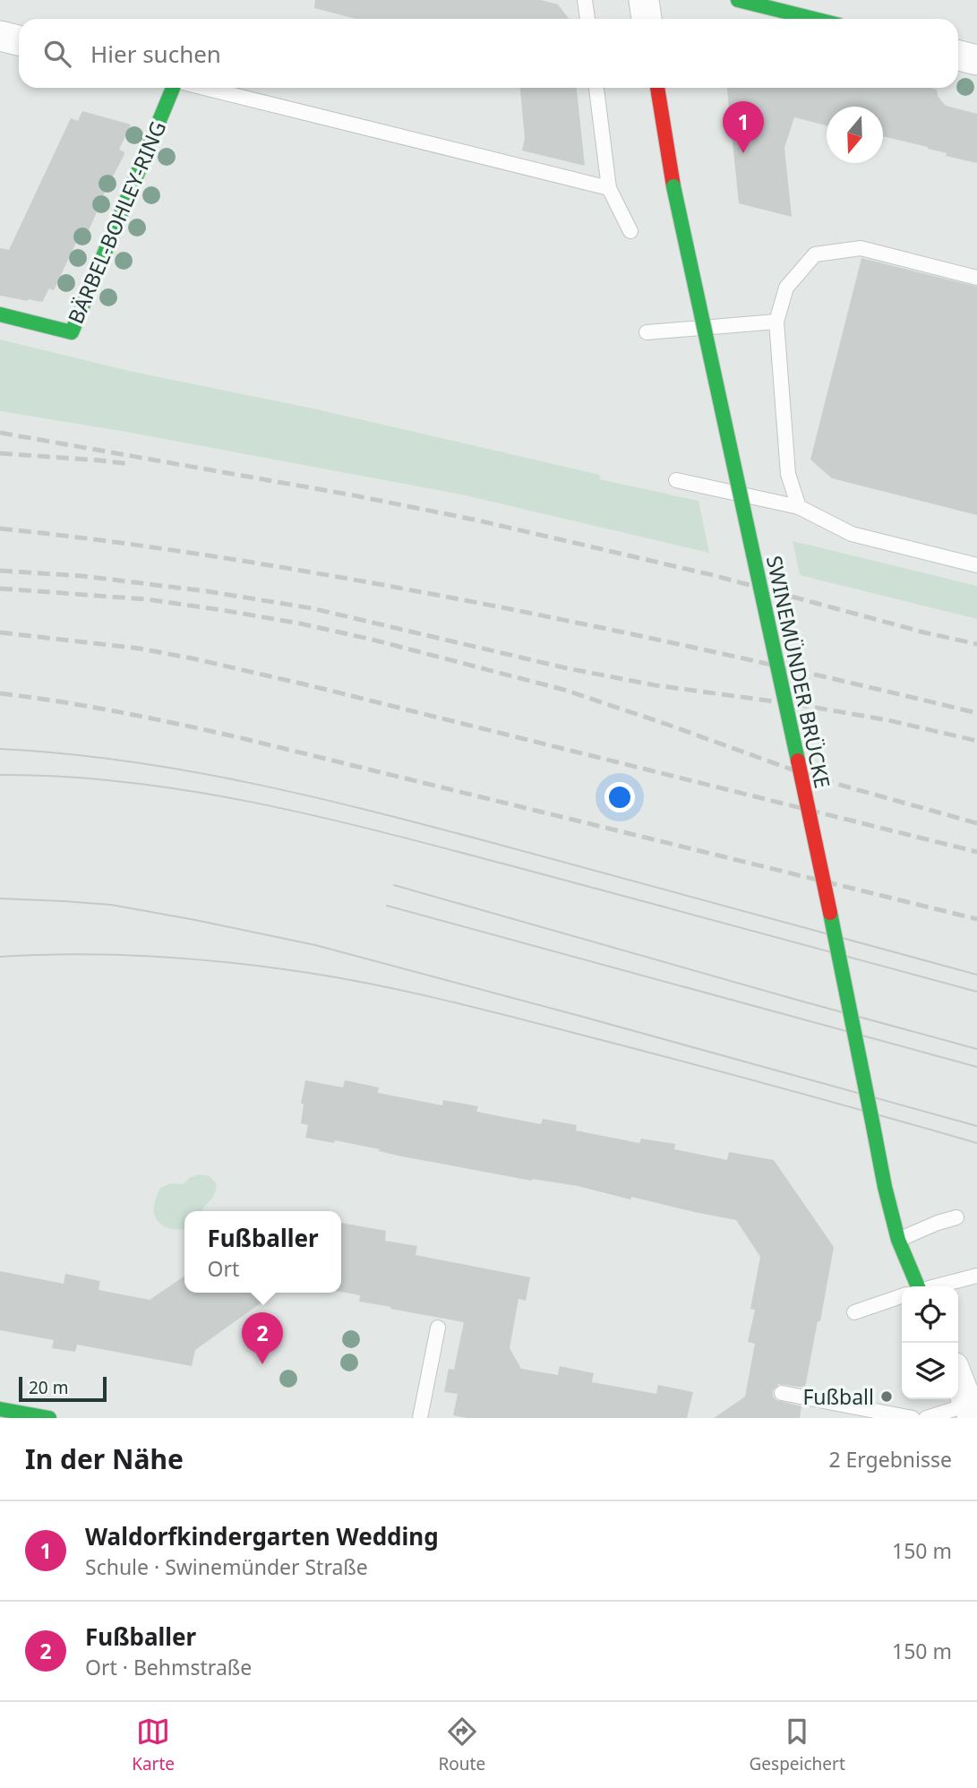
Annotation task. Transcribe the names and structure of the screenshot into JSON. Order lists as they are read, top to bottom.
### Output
{
  "streets": {
    "street": ["BÄRBEL-BOHLEY-RING", "SWINEMÜNDER BRÜCKE"]
  },
  "places": ["Fußball"],
  "scale_bar": "20 m",
  "north": "bottom",
  "page": {
    "search": "Hier suchen",
    "pins": ["1", "2"],
    "popup": ["Fußballer", "Ort"],
    "scale": "20 m",
    "heading": ["In der Nähe", "2 Ergebnisse"],
    "list": [
      {
        "mark": "1",
        "name": "Waldorfkindergarten Wedding",
        "note": "Schule · Swinemünder Straße",
        "value": "150 m"
      },
      {
        "mark": "2",
        "name": "Fußballer",
        "note": "Ort · Behmstraße",
        "value": "150 m"
      }
    ],
    "nav": ["Karte", "Route", "Gespeichert"]
  }
}
